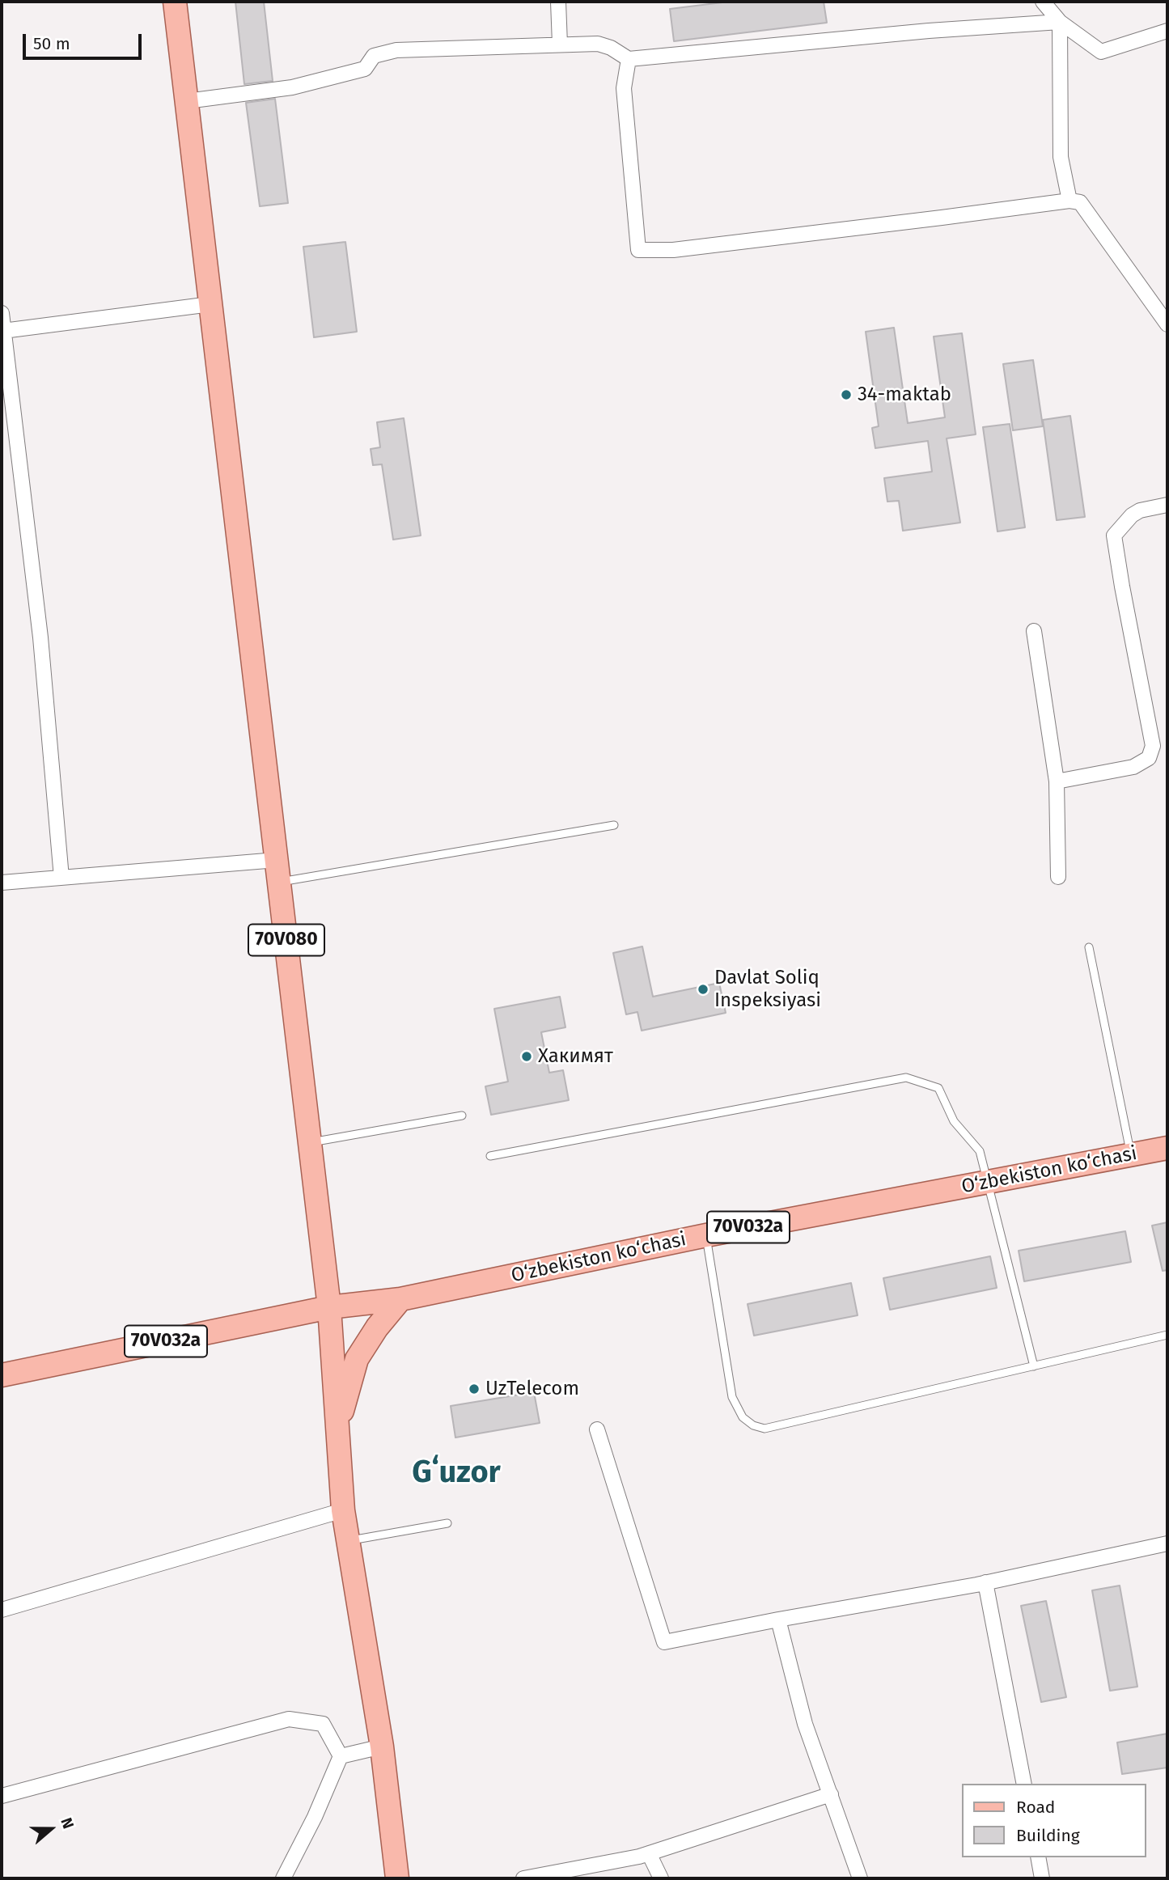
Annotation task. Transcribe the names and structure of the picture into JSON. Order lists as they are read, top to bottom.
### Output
{
  "streets": {
    "main road": ["70V080", "O‘zbekiston ko‘chasi", "70V032a"]
  },
  "crossings": [
    ["70V080", "O‘zbekiston ko‘chasi"],
    ["70V080", "70V032a"],
    ["O‘zbekiston ko‘chasi", "70V032a"]
  ],
  "districts": ["Gʻuzor"],
  "places": [
    "34-maktab",
    "Davlat Soliq Inspeksiyasi",
    "Хакимят",
    "UzTelecom"
  ],
  "legend": ["Road", "Building"],
  "scale_bar": "50 m",
  "north": "right"
}
